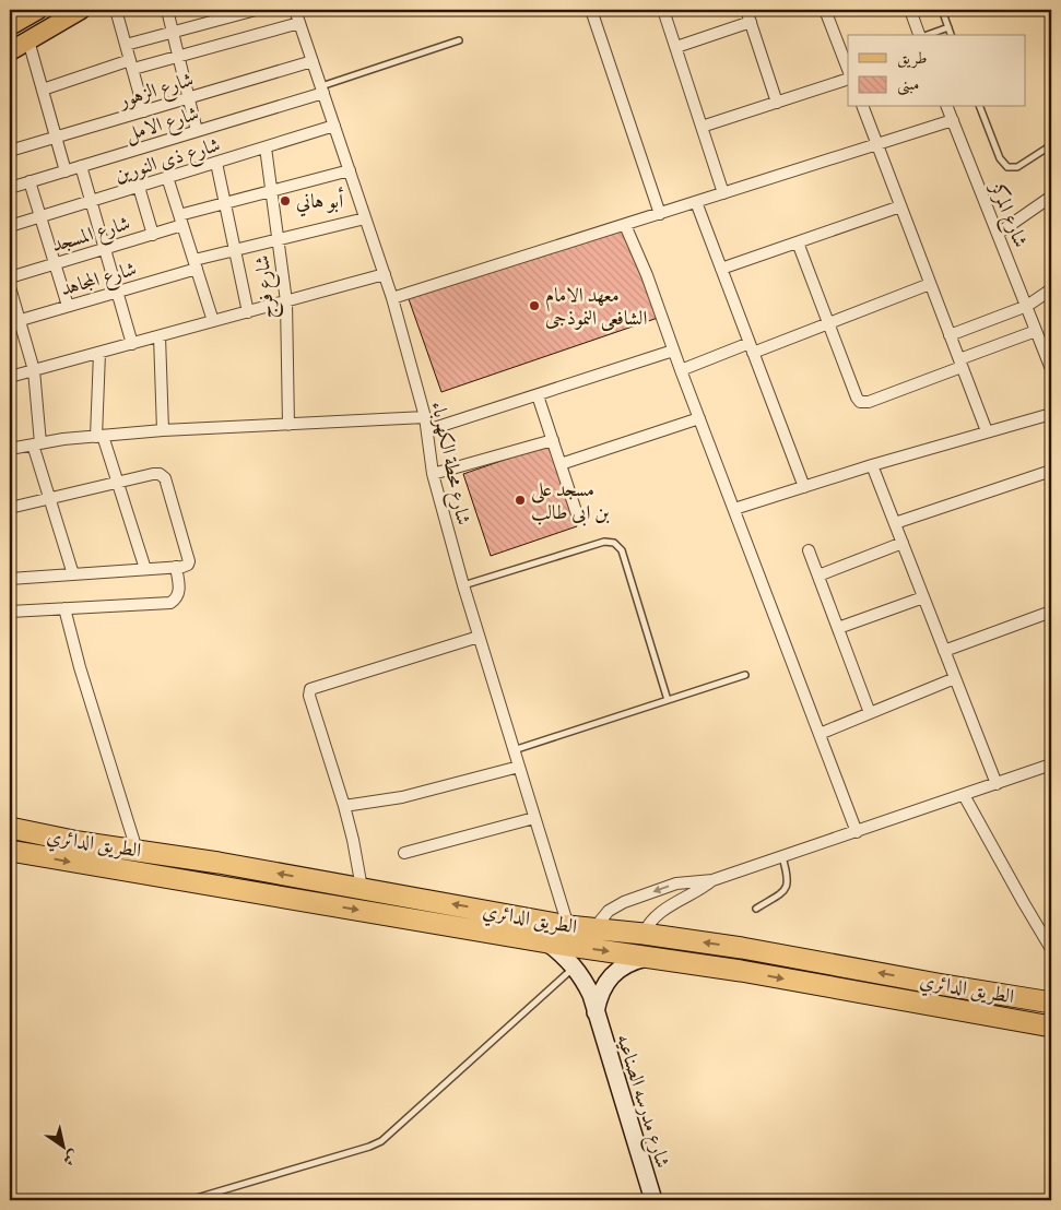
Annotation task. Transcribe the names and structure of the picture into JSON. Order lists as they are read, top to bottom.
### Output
{
  "streets": {
    "highway": ["الطريق الدائري"],
    "street": [
      "شارع الزهور",
      "شارع الامل",
      "شارع ذى النورين",
      "شارع المركز",
      "شارع المسجد",
      "شارع المجاهد",
      "شارع فرج",
      "شارع محطة الكهرباء",
      "شارع مدرسه الصناعيه"
    ]
  },
  "crossings": [
    ["شارع الزهور", "شارع محطة الكهرباء"],
    ["شارع الامل", "شارع محطة الكهرباء"],
    ["شارع ذى النورين", "شارع فرج"],
    ["شارع ذى النورين", "شارع محطة الكهرباء"],
    ["شارع المسجد", "شارع فرج"],
    ["شارع المسجد", "شارع محطة الكهرباء"],
    ["شارع المجاهد", "شارع فرج"],
    ["شارع المجاهد", "شارع محطة الكهرباء"],
    ["شارع محطة الكهرباء", "الطريق الدائري"],
    ["الطريق الدائري", "شارع مدرسه الصناعيه"]
  ],
  "places": ["أبو هاني", "معهد الامام الشافعى النموذجى", "مسجد على بن ابى طالب"],
  "legend": ["طريق", "مبنى"],
  "north": "bottom right"
}
